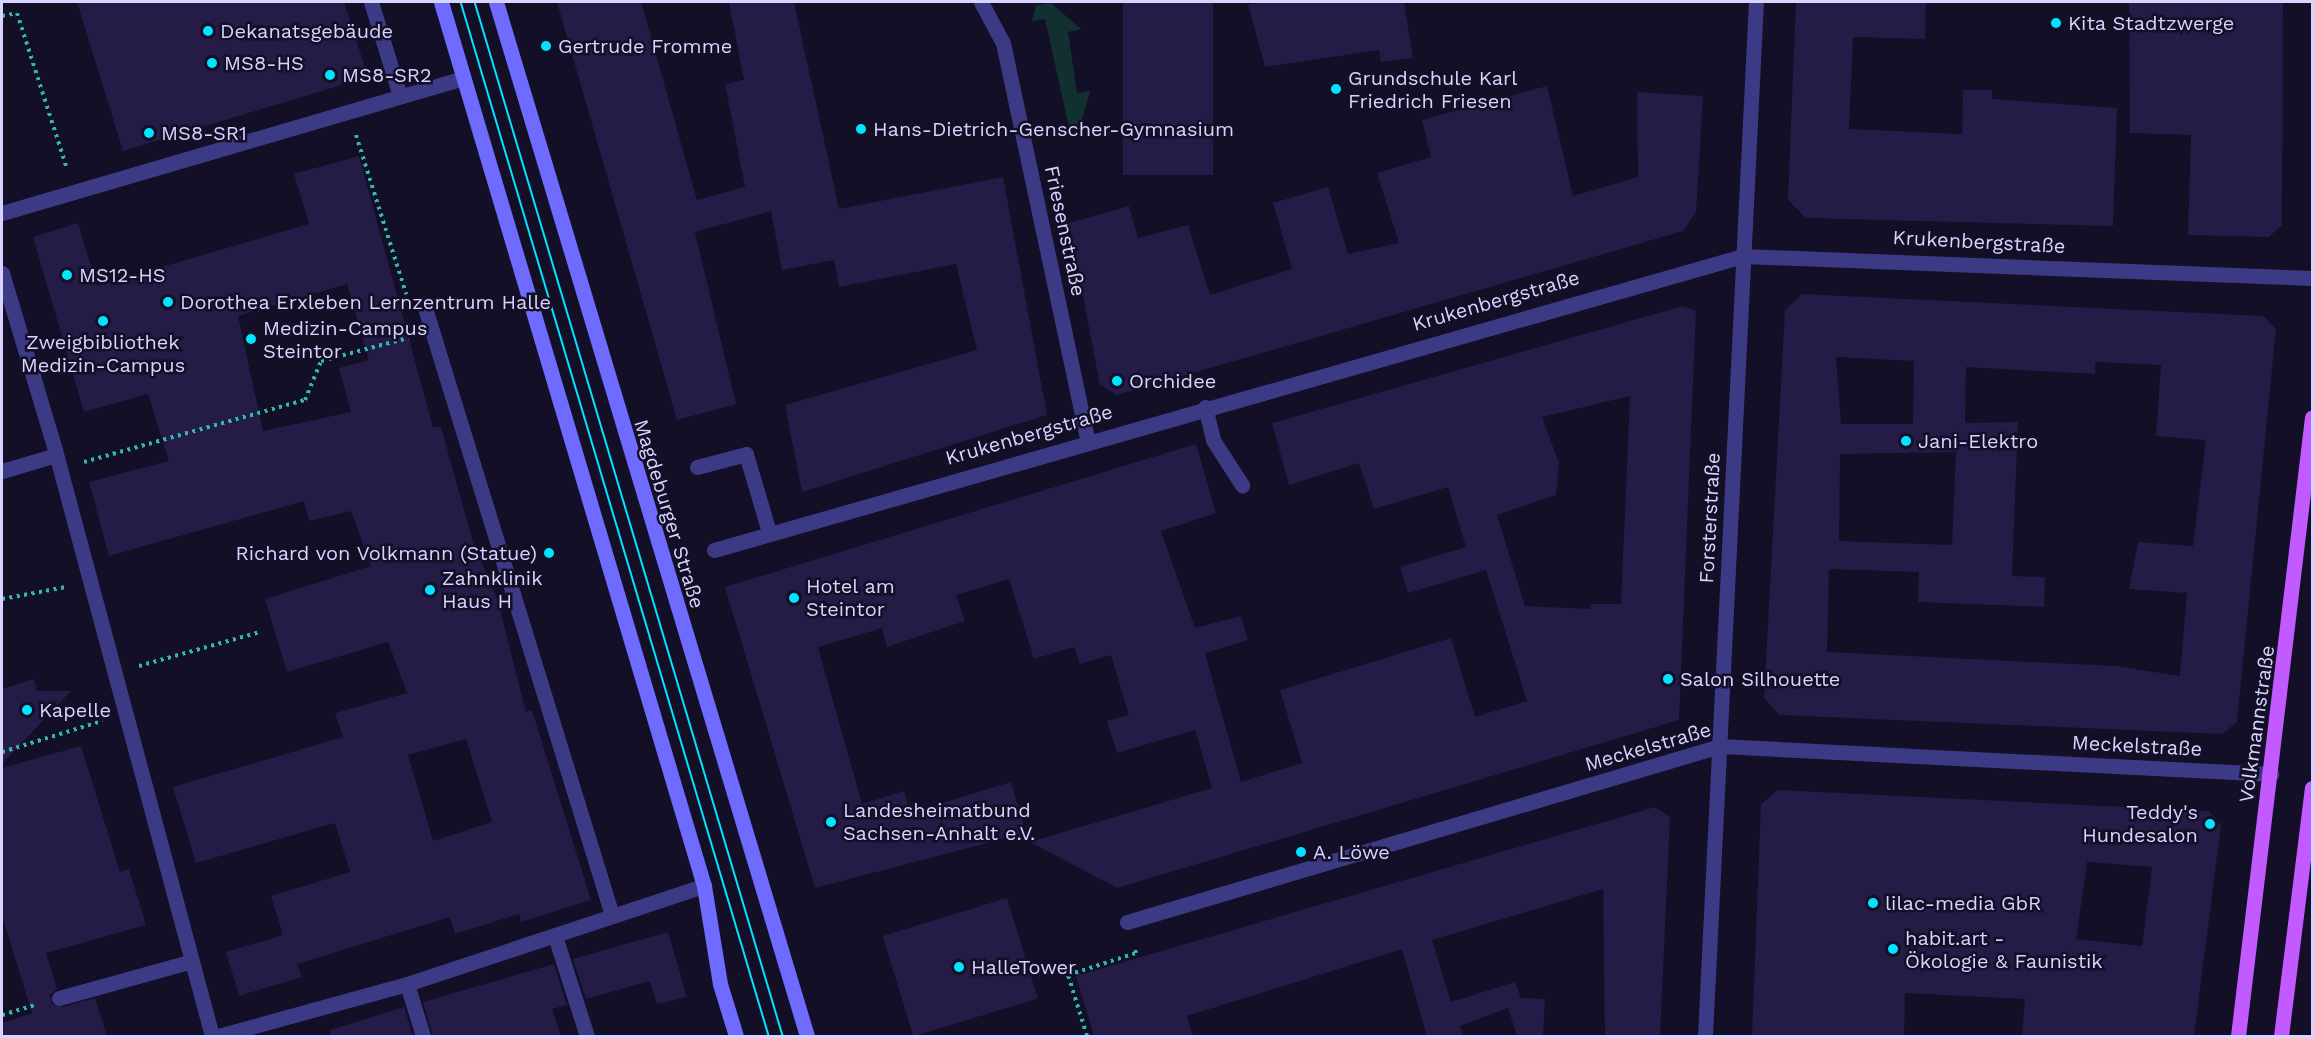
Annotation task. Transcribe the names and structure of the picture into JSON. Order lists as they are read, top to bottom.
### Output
{
  "streets": {
    "main road": ["Volkmannstraße"],
    "street": [
      "Friesenstraße",
      "Krukenbergstraße",
      "Magdeburger Straße",
      "Forsterstraße",
      "Meckelstraße"
    ]
  },
  "crossings": [
    ["Friesenstraße", "Krukenbergstraße"],
    ["Krukenbergstraße", "Forsterstraße"],
    ["Forsterstraße", "Meckelstraße"],
    ["Volkmannstraße", "Meckelstraße"]
  ],
  "places": [
    "Kita Stadtzwerge",
    "Dekanatsgebäude",
    "Gertrude Fromme",
    "MS8-HS",
    "MS8-SR2",
    "Grundschule Karl Friedrich Friesen",
    "Hans-Dietrich-Genscher-Gymnasium",
    "MS8-SR1",
    "MS12-HS",
    "Dorothea Erxleben Lernzentrum Halle",
    "Zweigbibliothek Medizin-Campus",
    "Medizin-Campus Steintor",
    "Orchidee",
    "Jani-Elektro",
    "Richard von Volkmann (Statue)",
    "Zahnklinik Haus H",
    "Hotel am Steintor",
    "Salon Silhouette",
    "Kapelle",
    "Landesheimatbund Sachsen-Anhalt e.V.",
    "Teddy's Hundesalon",
    "A. Löwe",
    "lilac-media GbR",
    "habit.art - Ökologie & Faunistik",
    "HalleTower"
  ]
}
